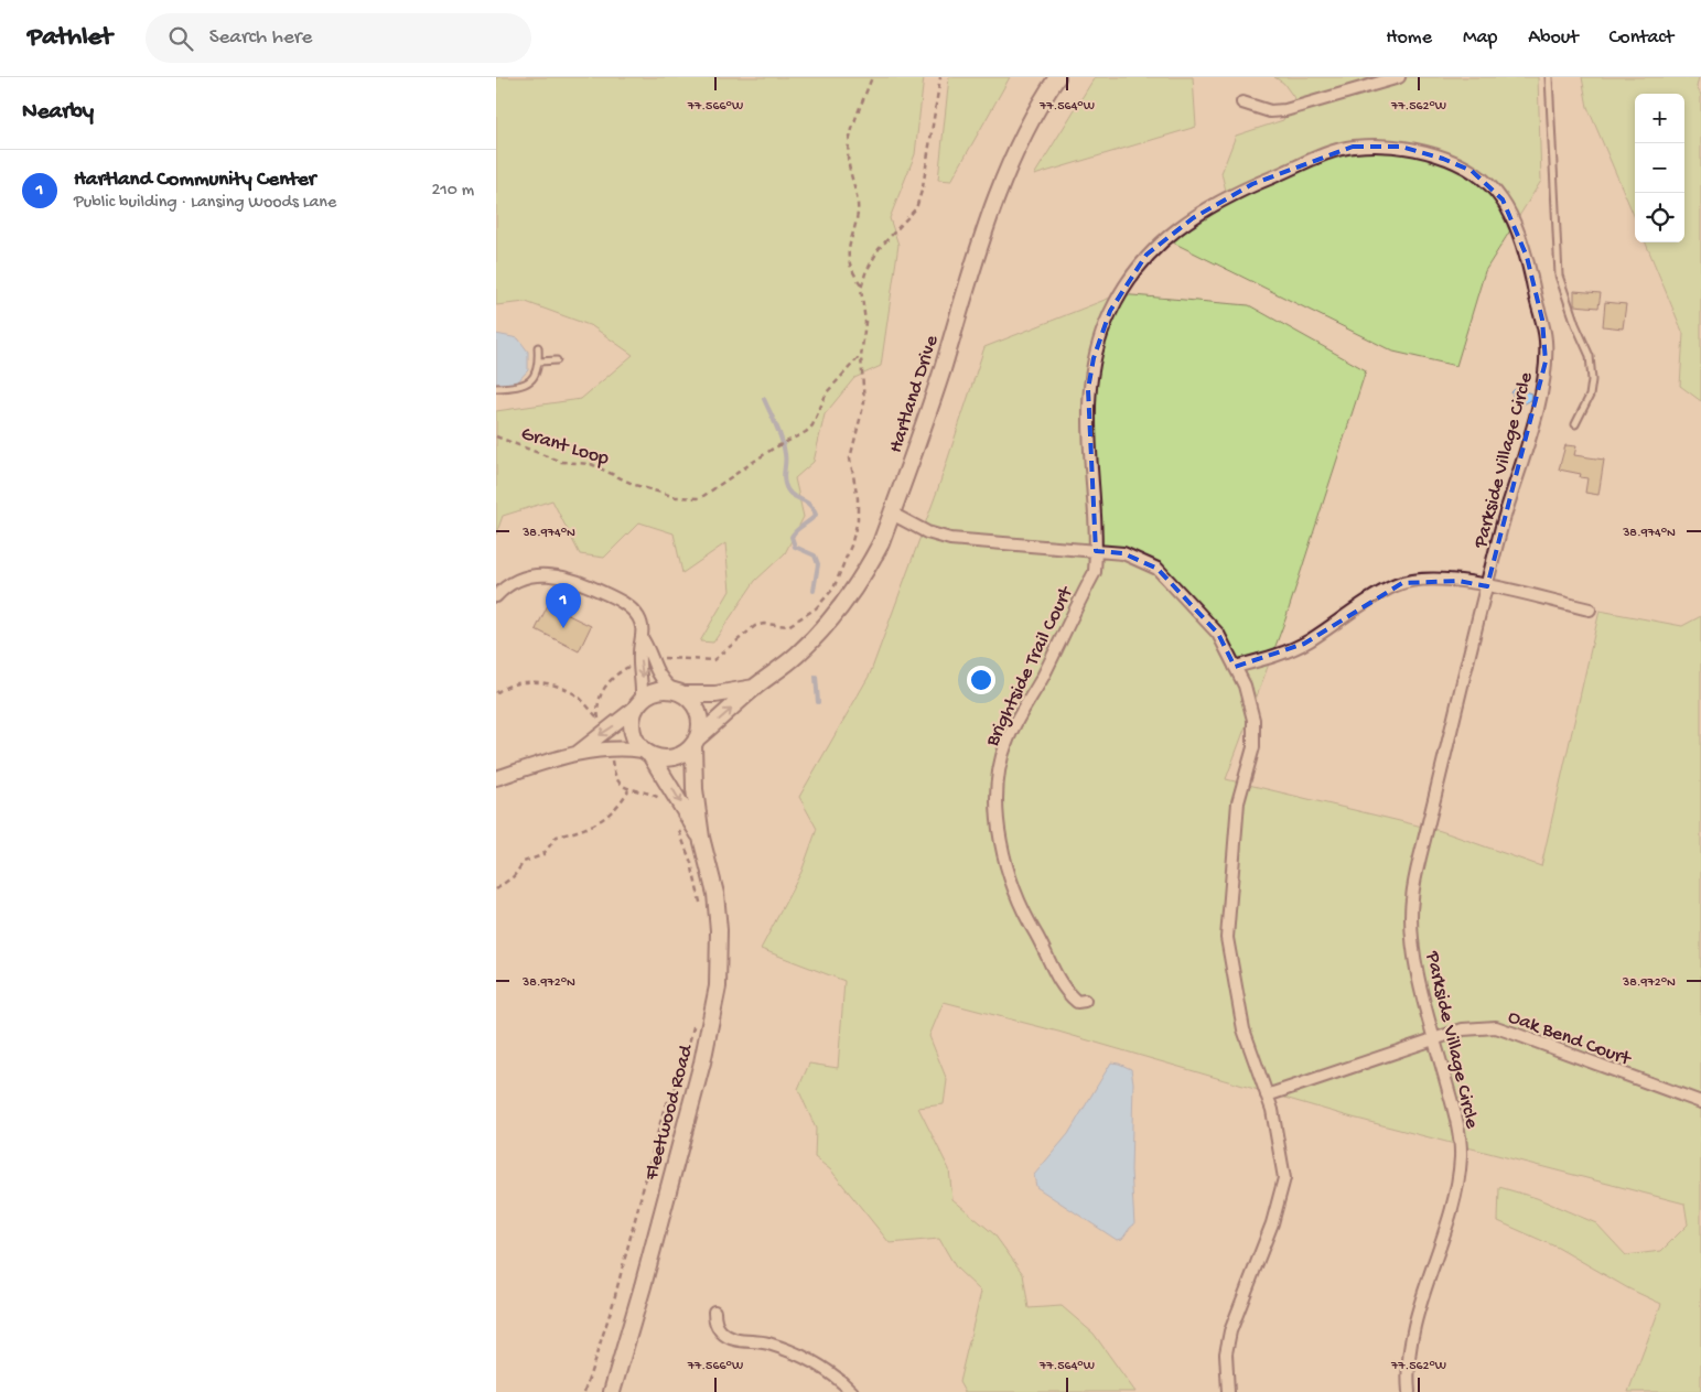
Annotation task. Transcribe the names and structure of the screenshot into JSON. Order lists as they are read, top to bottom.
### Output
{
  "streets": {
    "main road": ["Hartland Drive", "Fleetwood Road"],
    "street": ["Parkside Village Circle", "Brightside Trail Court", "Oak Bend Court"],
    "path": ["Grant Loop"]
  },
  "crossings": [
    ["Hartland Drive", "Fleetwood Road"],
    ["Parkside Village Circle", "Brightside Trail Court"],
    ["Parkside Village Circle", "Oak Bend Court"]
  ],
  "page": {
    "header": "Pathlet",
    "search": "Search here",
    "nav": [
      "Home",
      "Map",
      "About",
      "Contact"
    ],
    "heading": "Nearby",
    "map_buttons": ["+", "−"],
    "list": [
      {
        "mark": "1",
        "name": "Hartland Community Center",
        "note": "Public building · Lansing Woods Lane",
        "value": "210 m"
      }
    ],
    "pins": "1"
  },
  "coordinates": [
    "77.566°W",
    "77.564°W",
    "77.562°W",
    "38.974°N",
    "38.972°N"
  ]
}
